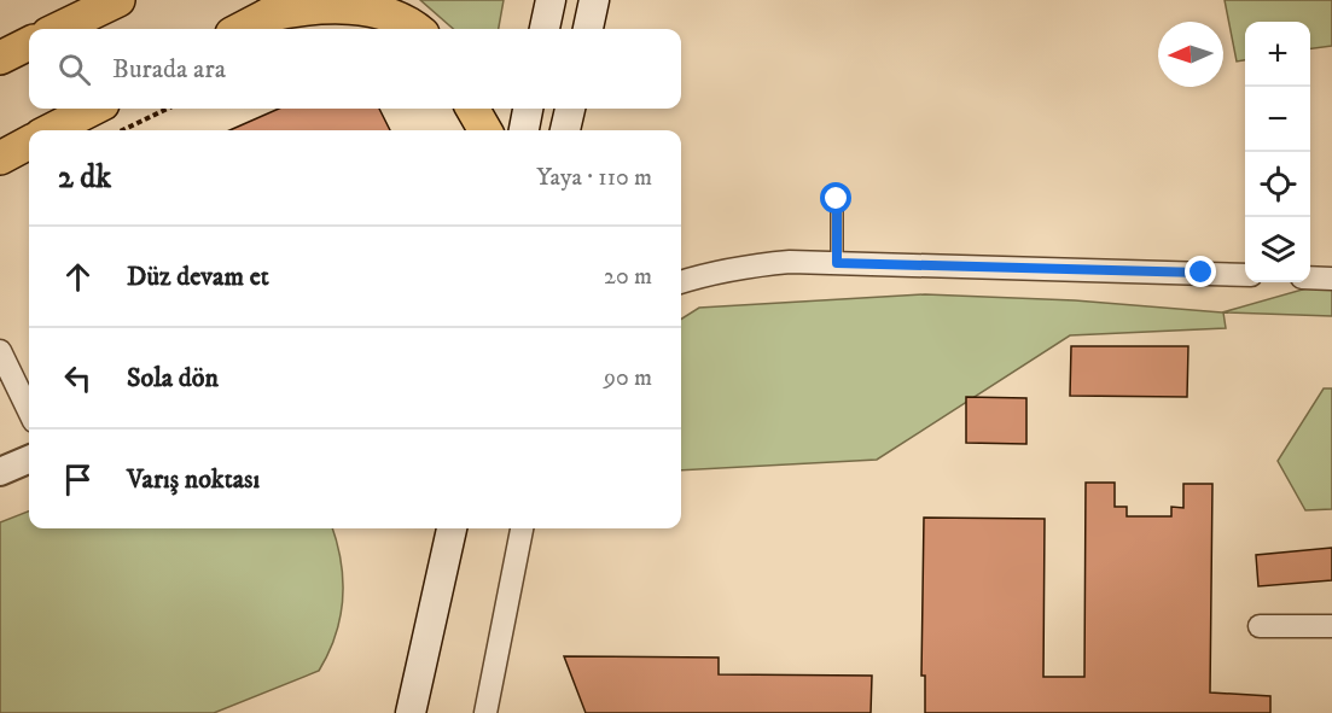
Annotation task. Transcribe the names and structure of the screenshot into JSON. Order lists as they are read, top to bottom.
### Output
{
  "north": "left",
  "page": {
    "map_buttons": ["+", "−"],
    "search": "Burada ara",
    "heading": ["2 dk", "Yaya · 110 m"],
    "list": [
      ["Düz devam et", "20 m"],
      ["Sola dön", "90 m"],
      "Varış noktası"
    ]
  }
}
